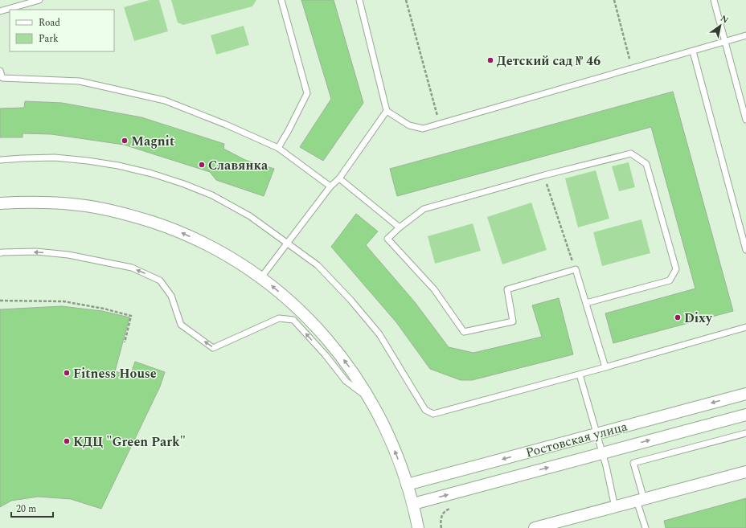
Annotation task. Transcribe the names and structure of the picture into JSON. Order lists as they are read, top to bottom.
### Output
{
  "streets": {
    "street": ["Ростовская улица"]
  },
  "places": [
    "Детский сад № 46",
    "Magnit",
    "Славянка",
    "Dixy",
    "Fitness House",
    "КДЦ \"Green Park\""
  ],
  "legend": ["Road", "Park"],
  "scale_bar": "20 m",
  "north": "top right"
}
